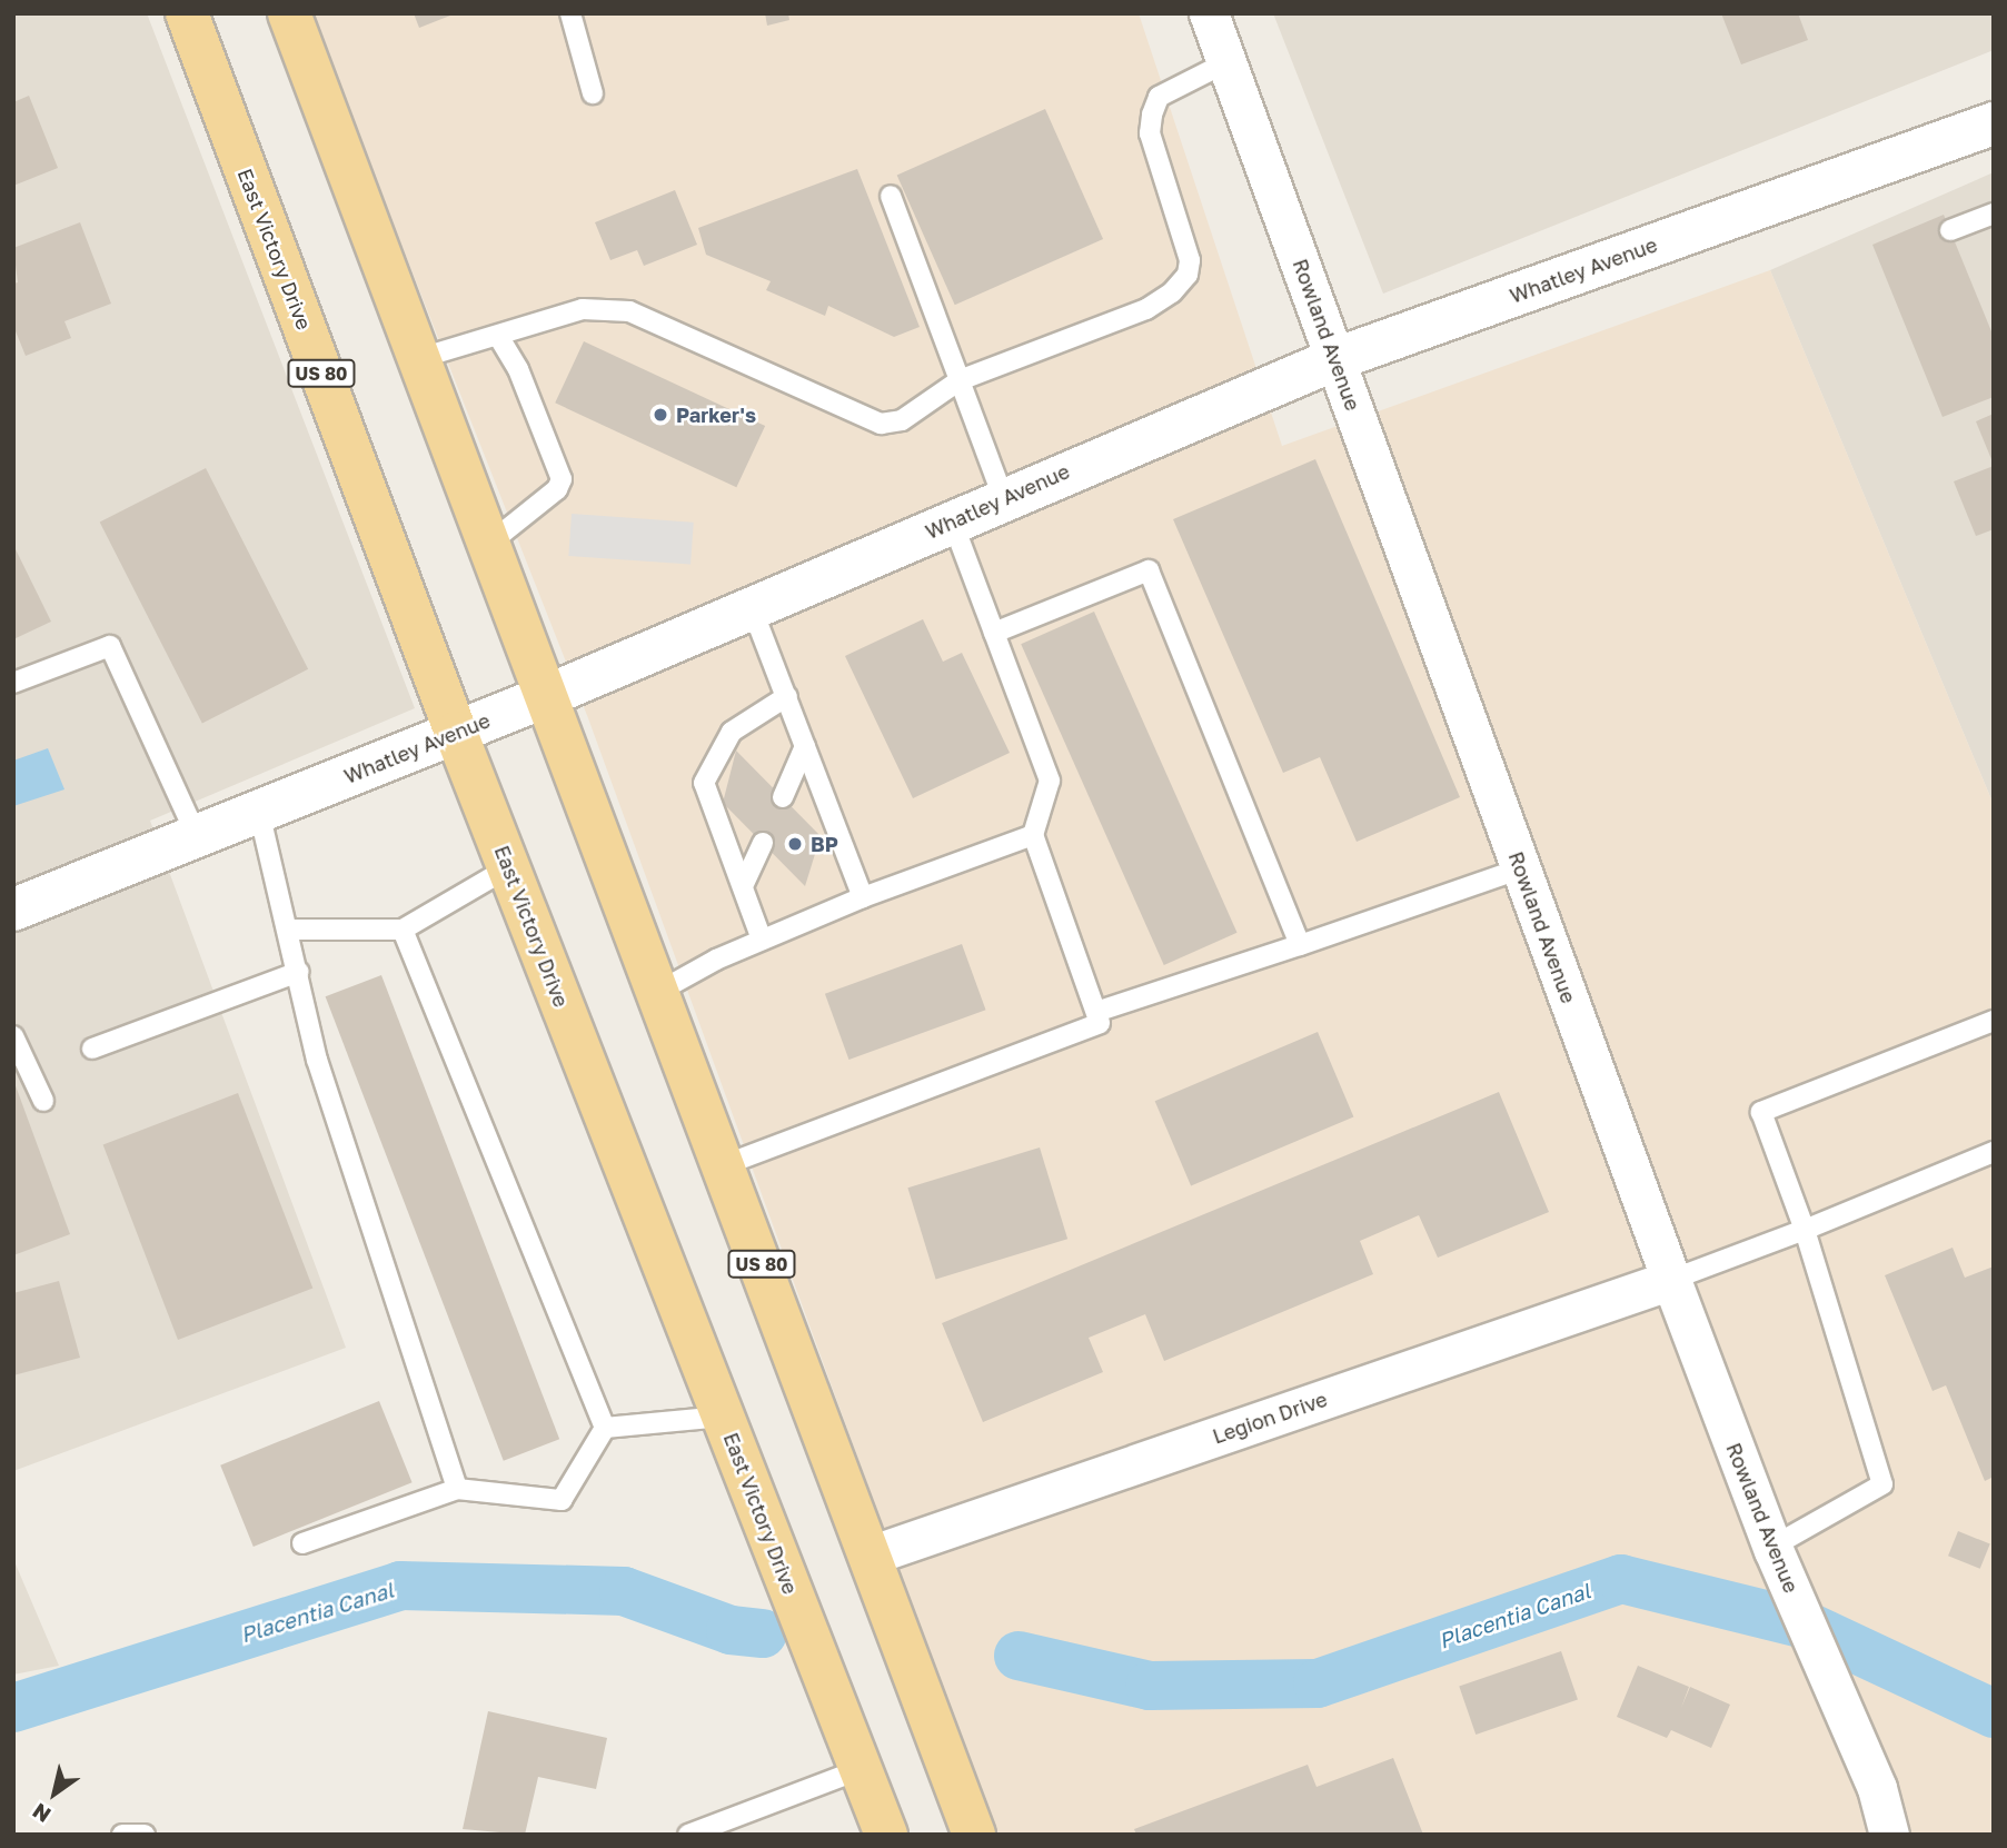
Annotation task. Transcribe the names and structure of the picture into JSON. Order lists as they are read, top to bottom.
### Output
{
  "streets": {
    "main road": ["East Victory Drive", "US 80"],
    "street": ["Whatley Avenue", "Rowland Avenue", "Legion Drive"]
  },
  "crossings": [
    ["East Victory Drive", "Whatley Avenue"],
    ["Whatley Avenue", "Rowland Avenue"],
    ["Whatley Avenue", "US 80"],
    ["Rowland Avenue", "Legion Drive"],
    ["US 80", "Legion Drive"]
  ],
  "water": ["Placentia Canal"],
  "places": ["Parker's", "BP"],
  "north": "bottom left"
}
